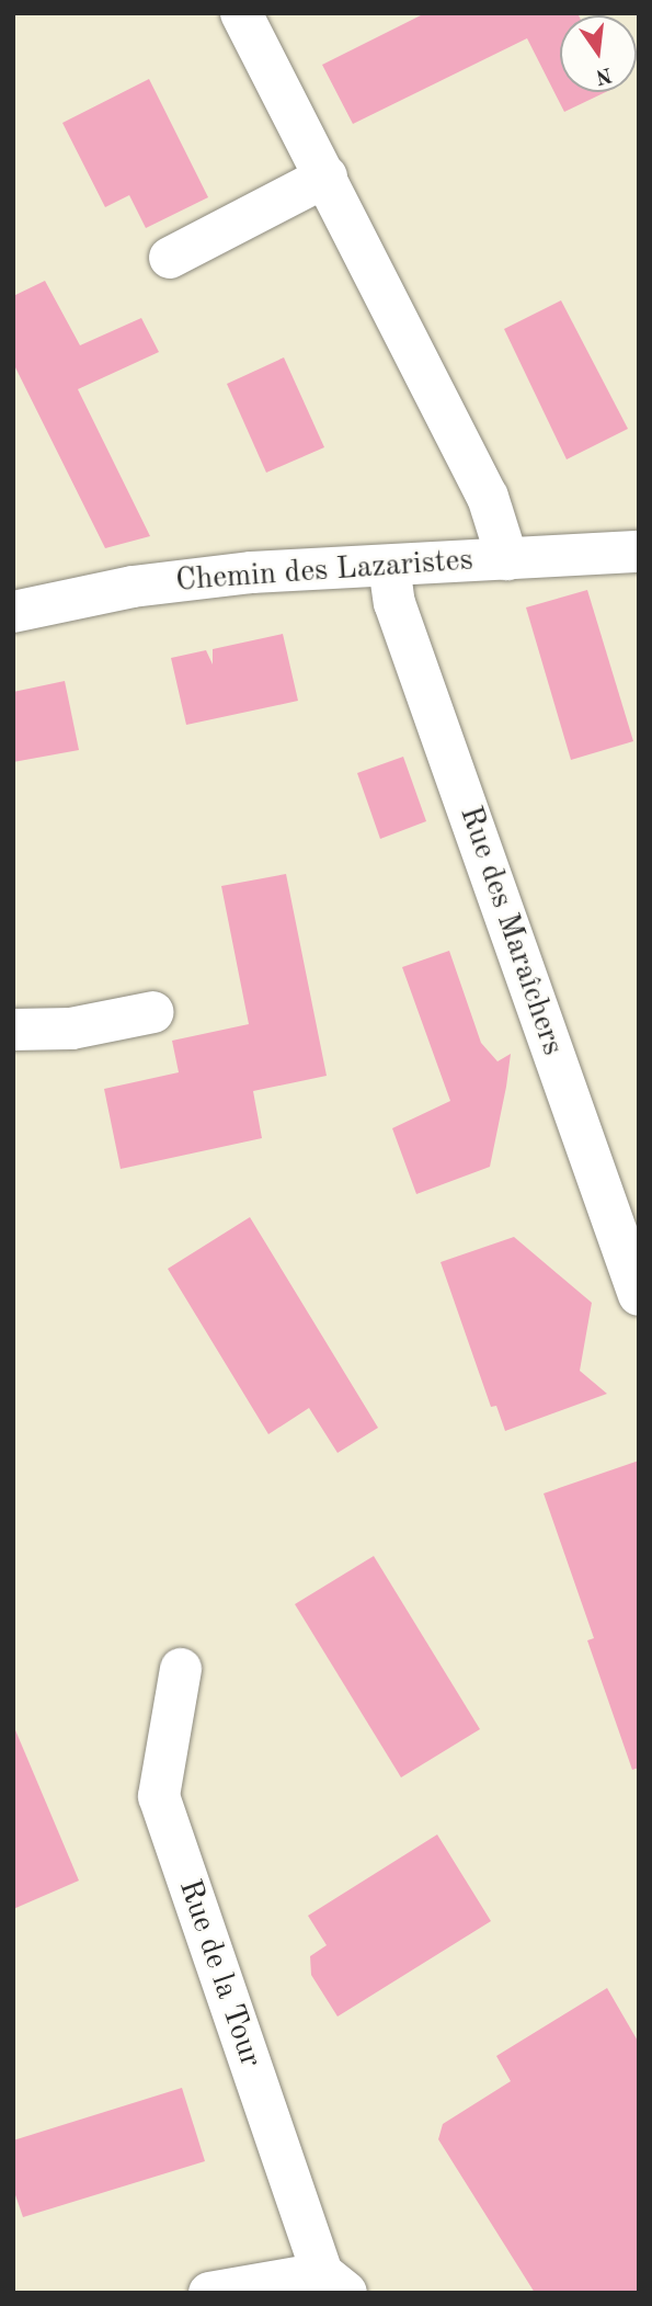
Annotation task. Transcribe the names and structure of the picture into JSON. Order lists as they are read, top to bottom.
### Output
{
  "streets": {
    "street": ["Chemin des Lazaristes", "Rue des Maraîchers", "Rue de la Tour"]
  },
  "crossings": [
    ["Chemin des Lazaristes", "Rue des Maraîchers"]
  ],
  "north": "bottom"
}
